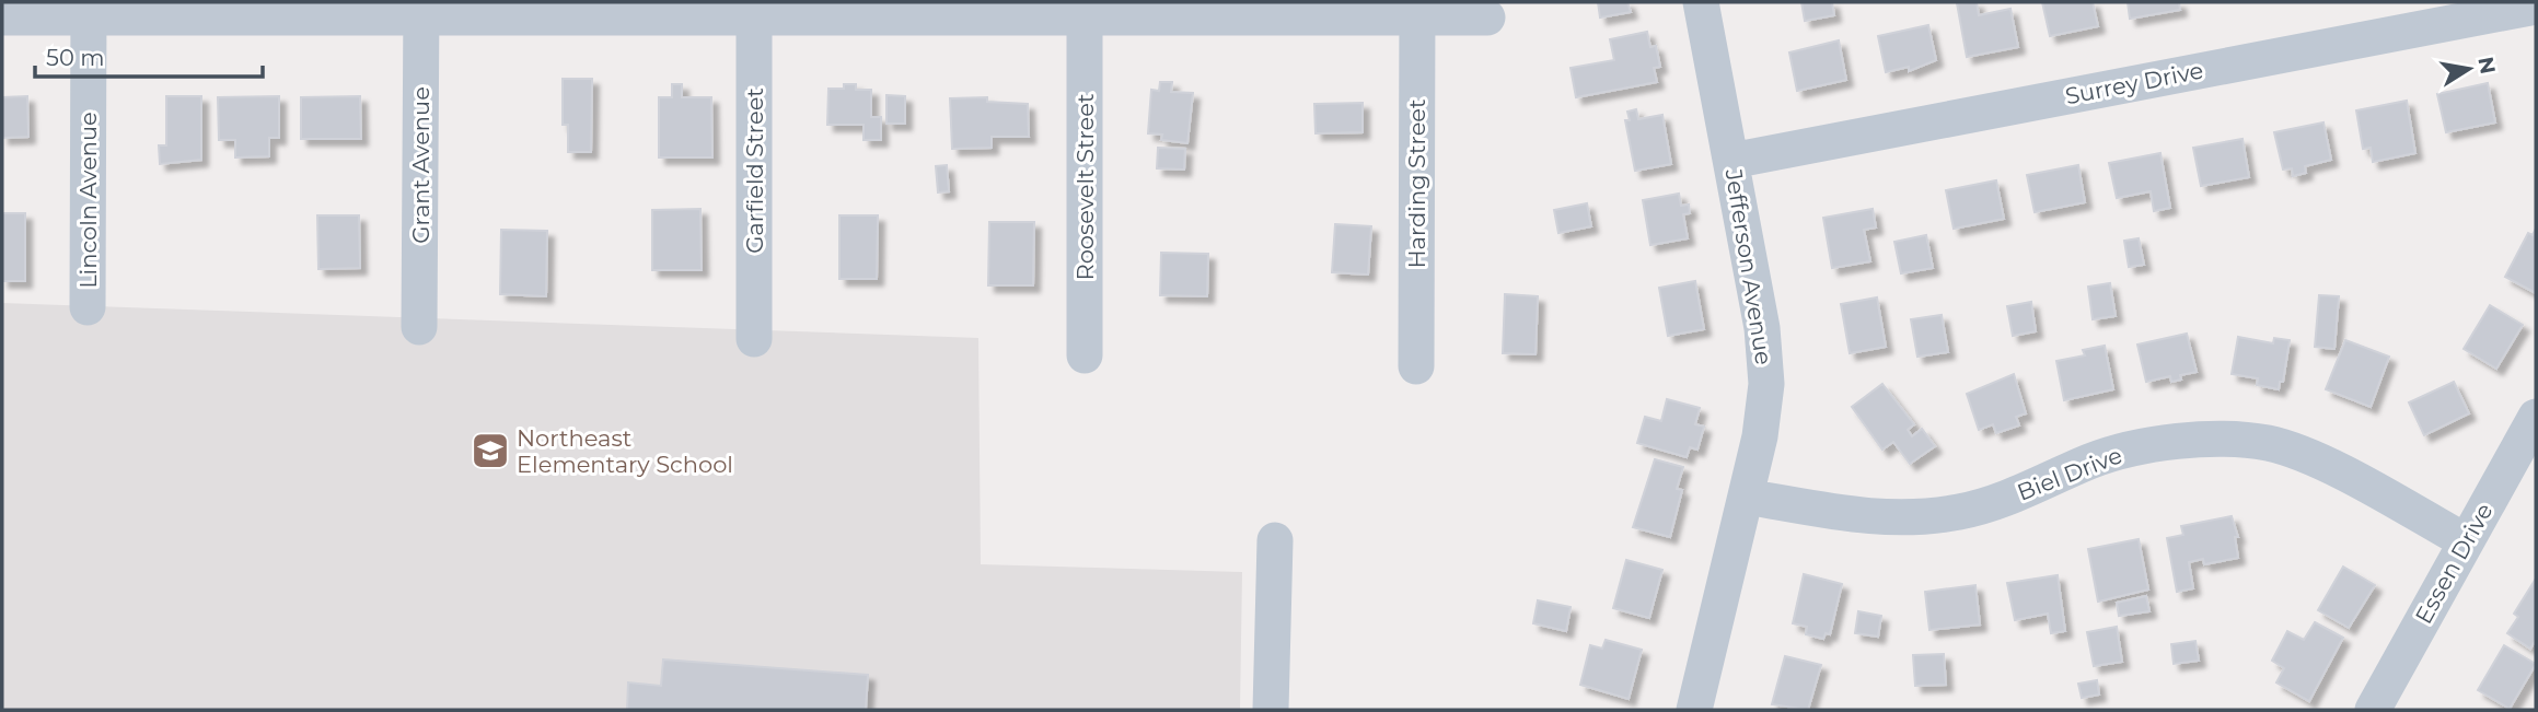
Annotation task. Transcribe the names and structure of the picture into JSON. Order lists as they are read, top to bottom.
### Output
{
  "streets": {
    "street": [
      "Surrey Drive",
      "Grant Avenue",
      "Garfield Street",
      "Harding Street",
      "Roosevelt Street",
      "Lincoln Avenue",
      "Jefferson Avenue",
      "Biel Drive",
      "Essen Drive"
    ]
  },
  "crossings": [
    ["Surrey Drive", "Jefferson Avenue"],
    ["Jefferson Avenue", "Biel Drive"],
    ["Biel Drive", "Essen Drive"]
  ],
  "places": {
    "school or university": ["Northeast Elementary School"]
  },
  "scale_bar": "50 m",
  "north": "right"
}
